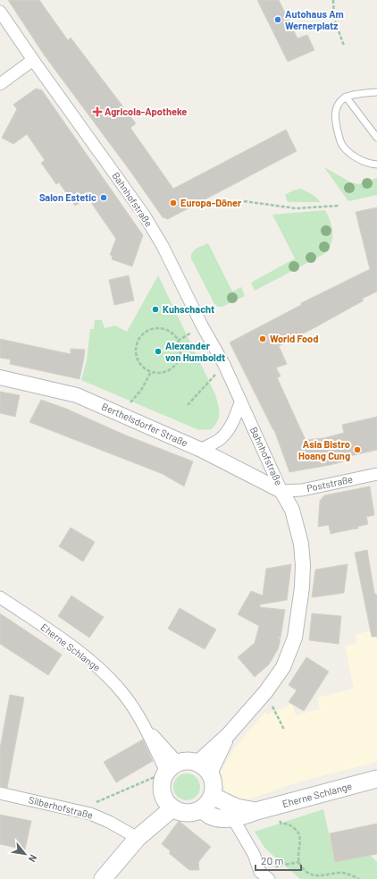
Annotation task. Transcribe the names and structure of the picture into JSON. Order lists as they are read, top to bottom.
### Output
{
  "streets": {
    "main road": ["Eherne Schlange"],
    "street": [
      "Bahnhofstraße",
      "Berthelsdorfer Straße",
      "Poststraße",
      "Silberhofstraße"
    ]
  },
  "crossings": [
    ["Bahnhofstraße", "Berthelsdorfer Straße"],
    ["Bahnhofstraße", "Poststraße"],
    ["Berthelsdorfer Straße", "Poststraße"]
  ],
  "places": {
    "other": [
      "Autohaus Am Wernerplatz",
      "Salon Estetic",
      "Europa-Döner",
      "Kuhschacht",
      "World Food",
      "Alexander von Humboldt",
      "Asia Bistro Hoang Cung"
    ],
    "health": ["Agricola-Apotheke"]
  },
  "scale_bar": "20 m",
  "north": "bottom right"
}
